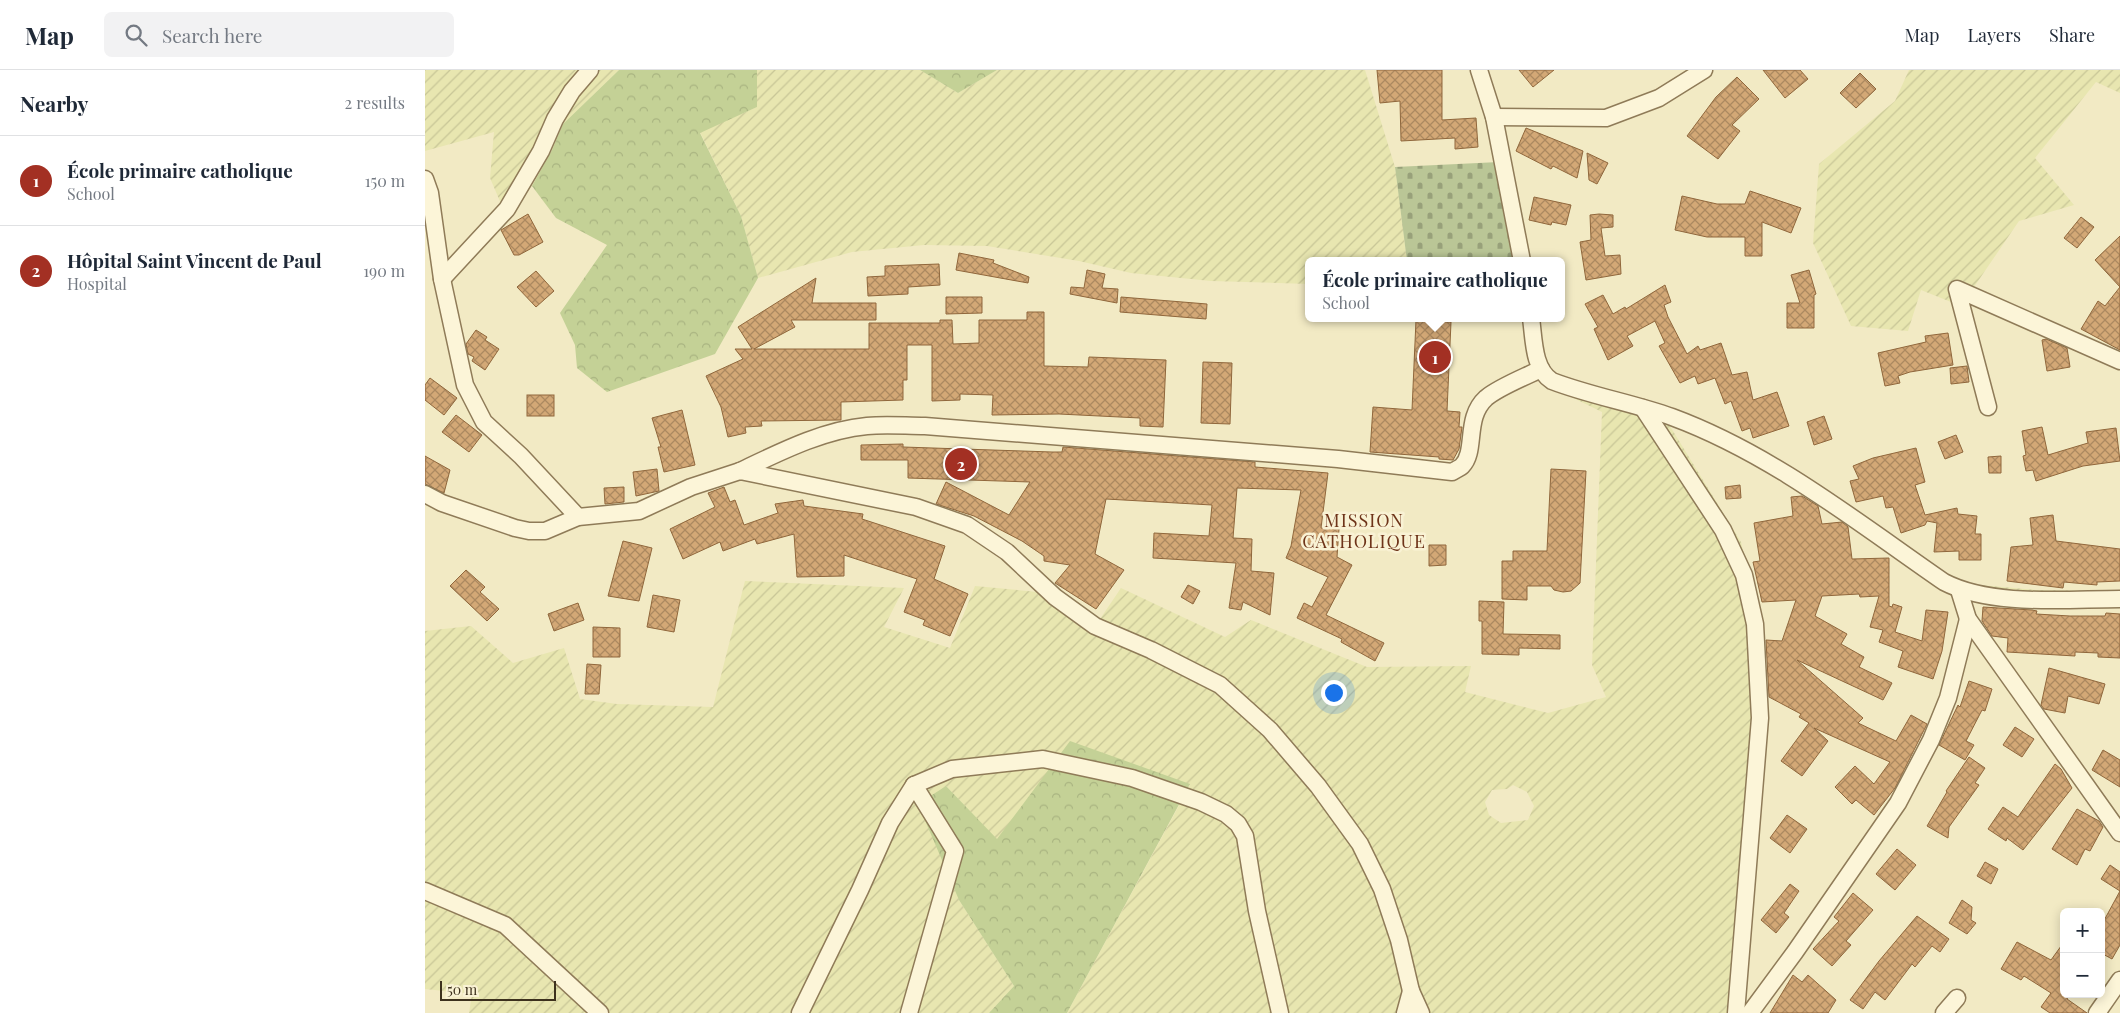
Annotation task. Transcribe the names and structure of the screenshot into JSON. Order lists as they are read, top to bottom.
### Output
{
  "districts": ["MISSION CATHOLIQUE"],
  "scale_bar": "50 m",
  "page": {
    "header": "Map",
    "search": "Search here",
    "nav": ["Map", "Layers", "Share"],
    "heading": ["Nearby", "2 results"],
    "list": [
      {
        "mark": "1",
        "name": "École primaire catholique",
        "note": "School",
        "value": "150 m"
      },
      {
        "mark": "2",
        "name": "Hôpital Saint Vincent de Paul",
        "note": "Hospital",
        "value": "190 m"
      }
    ],
    "popup": ["École primaire catholique", "School"],
    "pins": ["1", "2"],
    "map_buttons": ["+", "−"],
    "scale": "50 m"
  }
}
